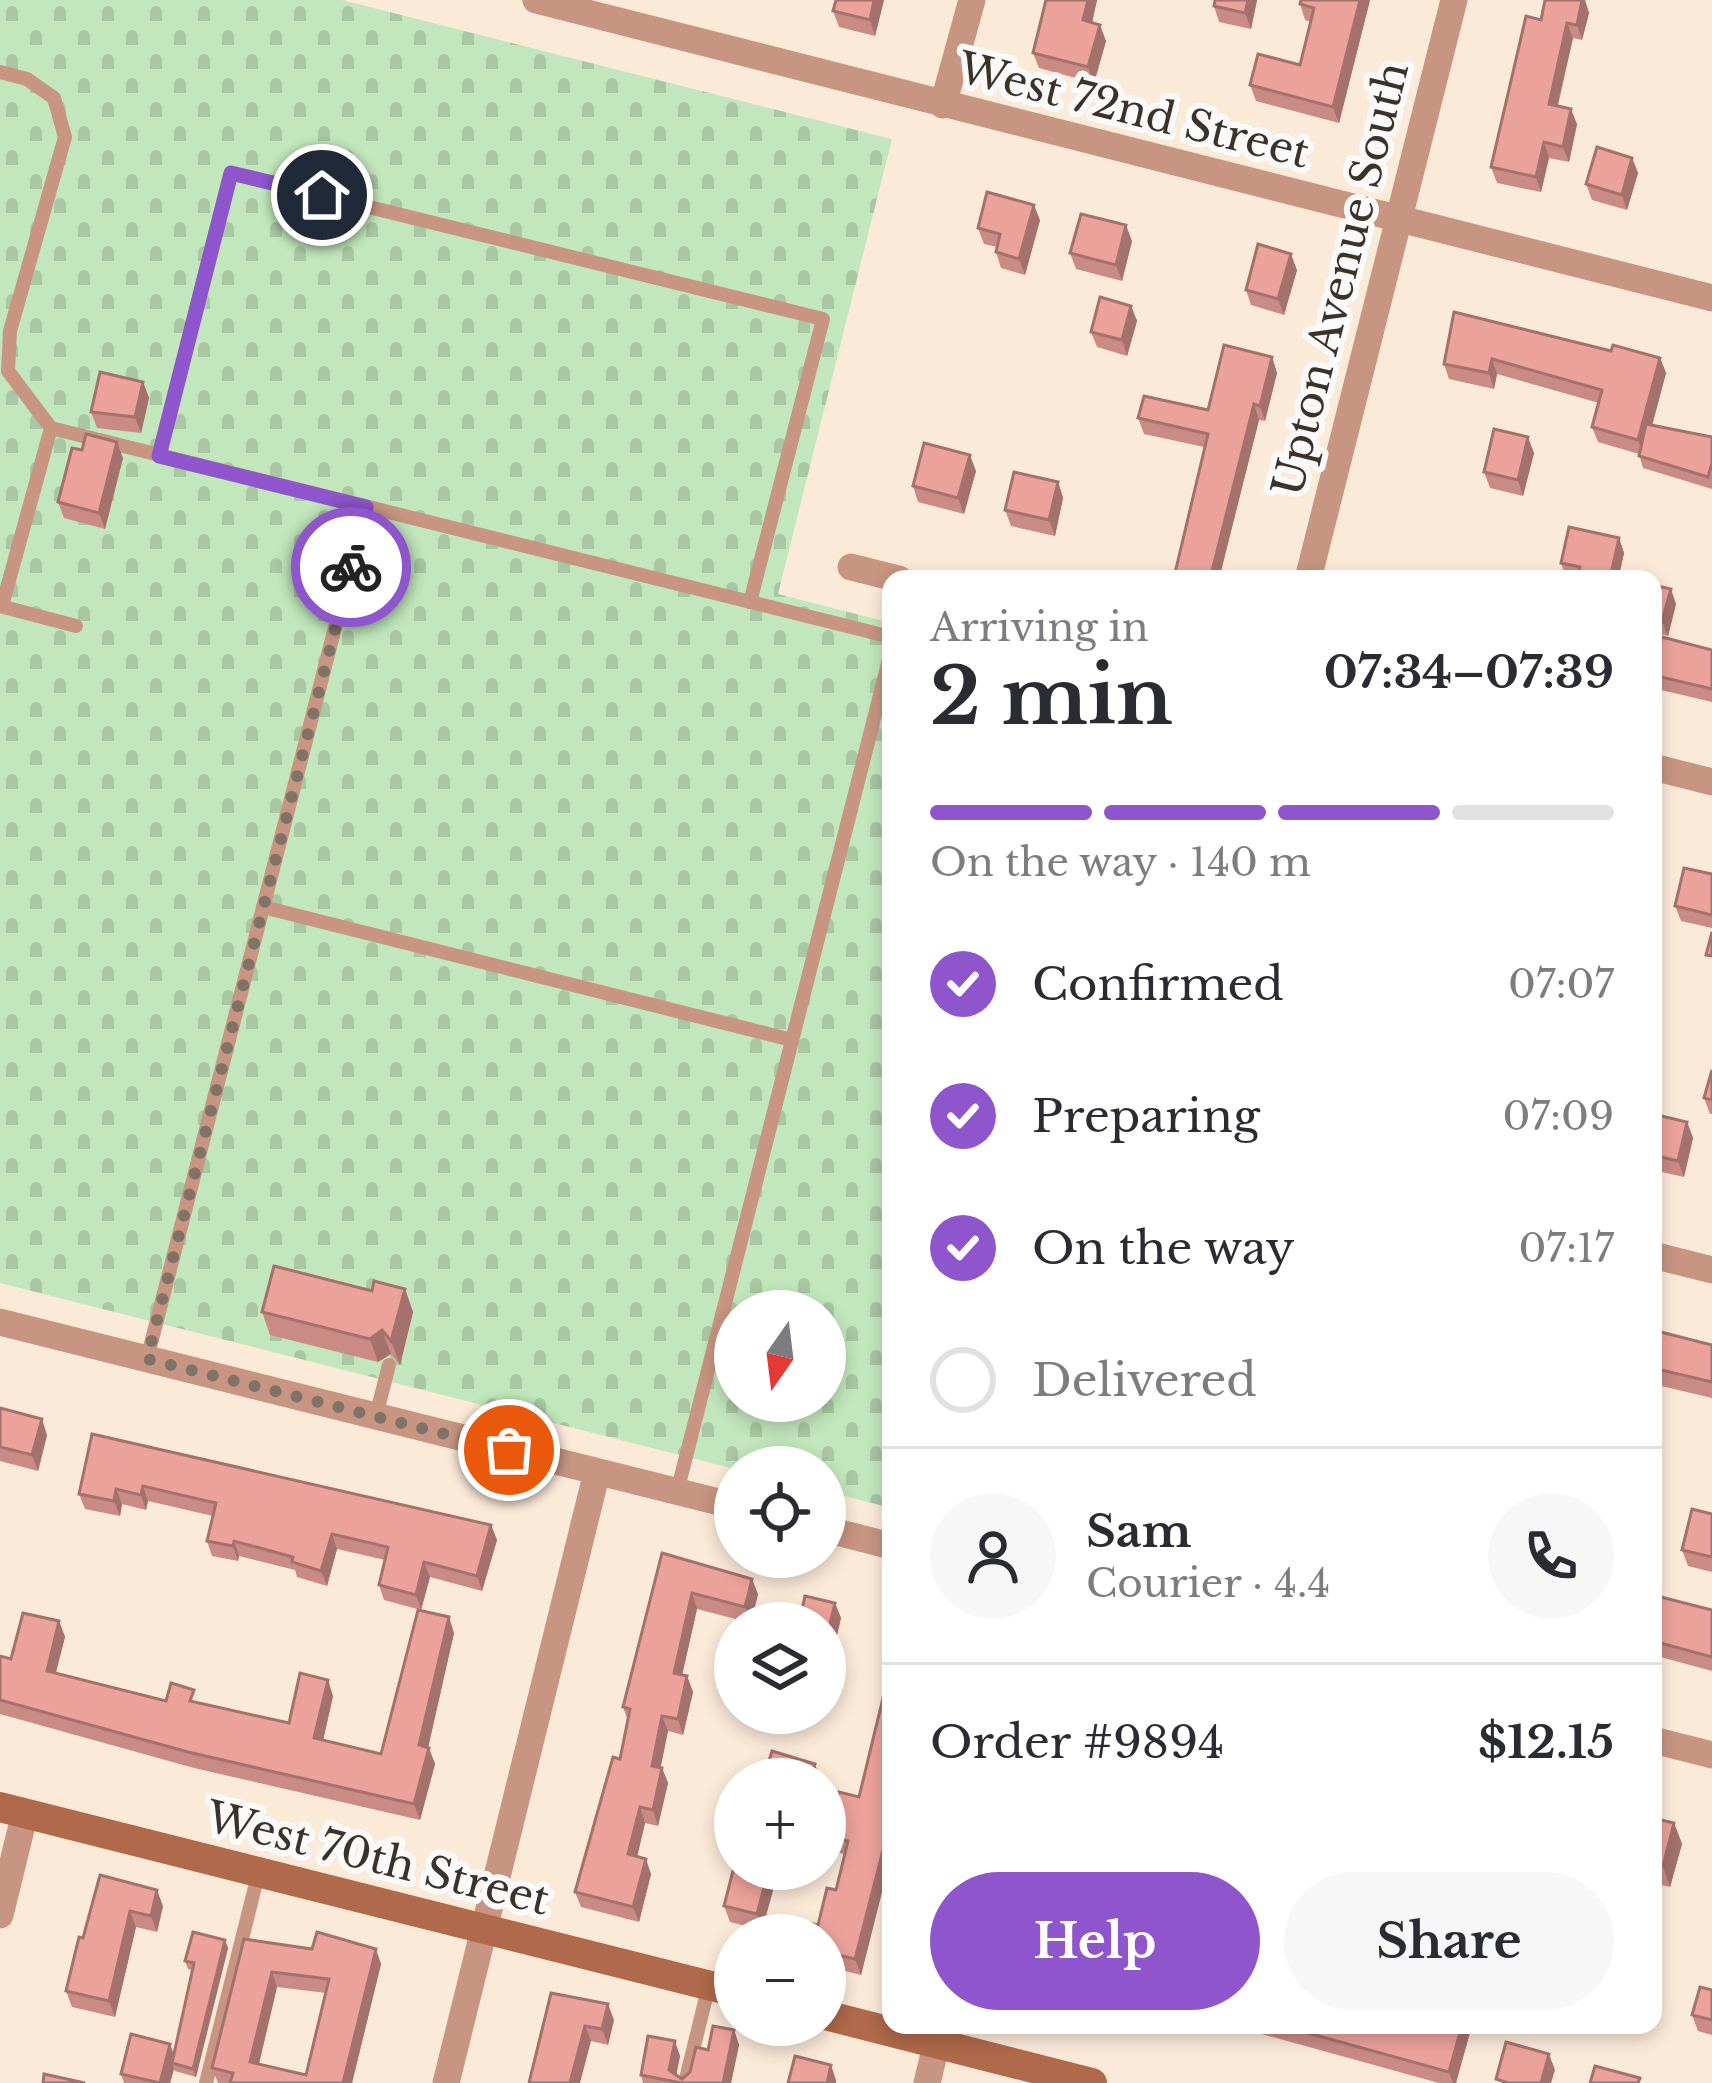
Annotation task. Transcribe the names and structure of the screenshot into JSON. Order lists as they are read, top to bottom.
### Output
{
  "streets": {
    "street": ["West 72nd Street", "Upton Avenue South", "West 70th Street"]
  },
  "crossings": [
    ["West 72nd Street", "Upton Avenue South"]
  ],
  "north": "bottom",
  "page": {
    "heading": ["2 min", "Arriving in", "07:34–07:39"],
    "panel": [
      "Sam",
      "Courier · 4.4",
      "Order #9894",
      "$12.15"
    ],
    "bar": "On the way · 140 m",
    "list": [
      ["Confirmed", "07:07"],
      ["Preparing", "07:09"],
      ["On the way", "07:17"],
      "Delivered"
    ],
    "map_buttons": ["+", "−"],
    "buttons": ["Help", "Share"]
  }
}
